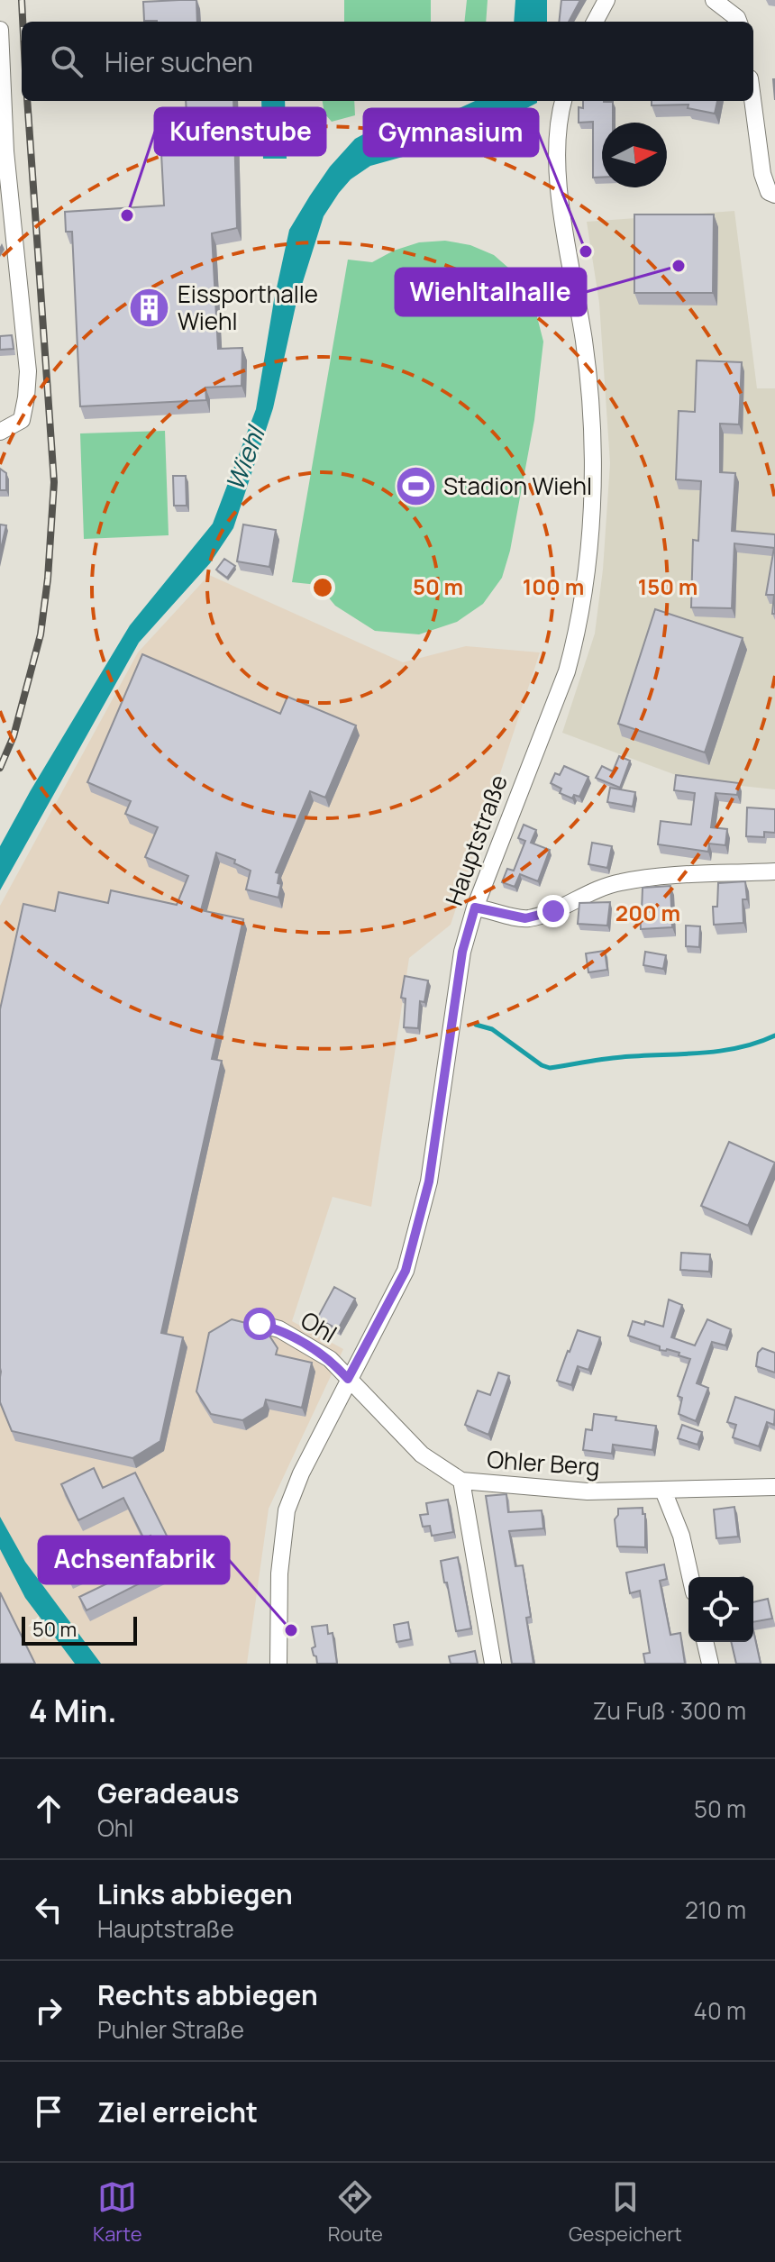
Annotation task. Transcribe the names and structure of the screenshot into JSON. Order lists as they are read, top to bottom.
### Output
{
  "streets": {
    "street": ["Hauptstraße", "Ohl", "Ohler Berg"]
  },
  "crossings": [
    ["Hauptstraße", "Ohl"],
    ["Hauptstraße", "Ohler Berg"],
    ["Ohl", "Ohler Berg"]
  ],
  "water": ["Wiehl"],
  "places": {
    "other": [
      "Kufenstube",
      "Gymnasium",
      "Wiehltalhalle",
      "Achsenfabrik"
    ],
    "building": ["Eissporthalle Wiehl"],
    "sports": ["Stadion Wiehl"]
  },
  "scale_bar": "50 m",
  "north": "right",
  "page": {
    "search": "Hier suchen",
    "scale": "50 m",
    "heading": ["4 Min.", "Zu Fuß · 300 m"],
    "list": [
      ["Geradeaus", "Ohl", "50 m"],
      ["Links abbiegen", "Hauptstraße", "210 m"],
      ["Rechts abbiegen", "Puhler Straße", "40 m"],
      "Ziel erreicht"
    ],
    "nav": ["Karte", "Route", "Gespeichert"]
  },
  "rings": [
    "50 m",
    "100 m",
    "150 m",
    "200 m"
  ]
}
